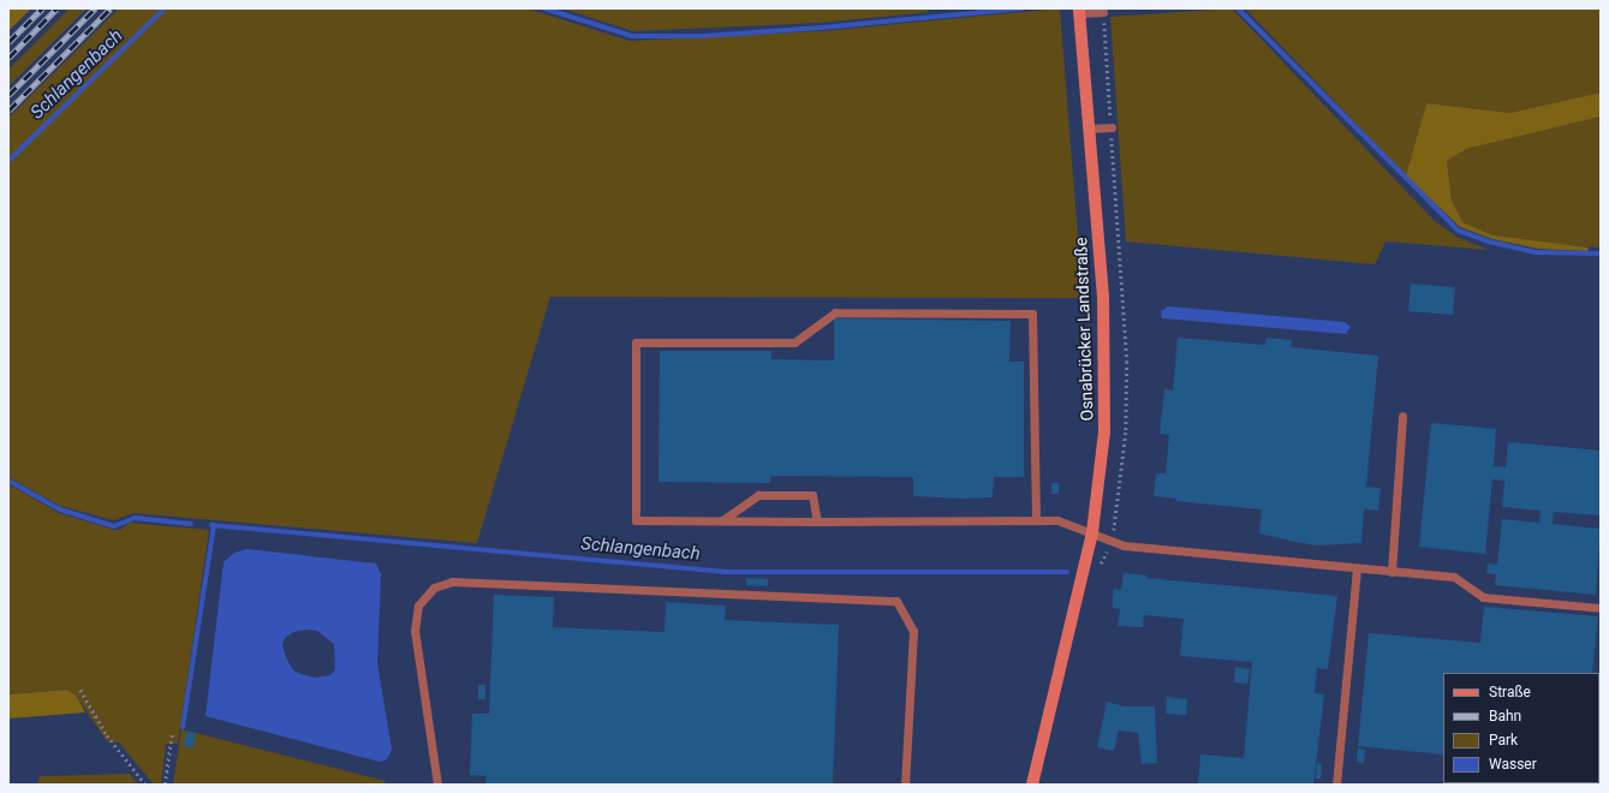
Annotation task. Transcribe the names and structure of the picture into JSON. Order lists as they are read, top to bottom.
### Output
{
  "streets": {
    "street": ["Osnabrücker Landstraße"]
  },
  "water": ["Schlangenbach"],
  "legend": [
    "Straße",
    "Bahn",
    "Park",
    "Wasser"
  ]
}
